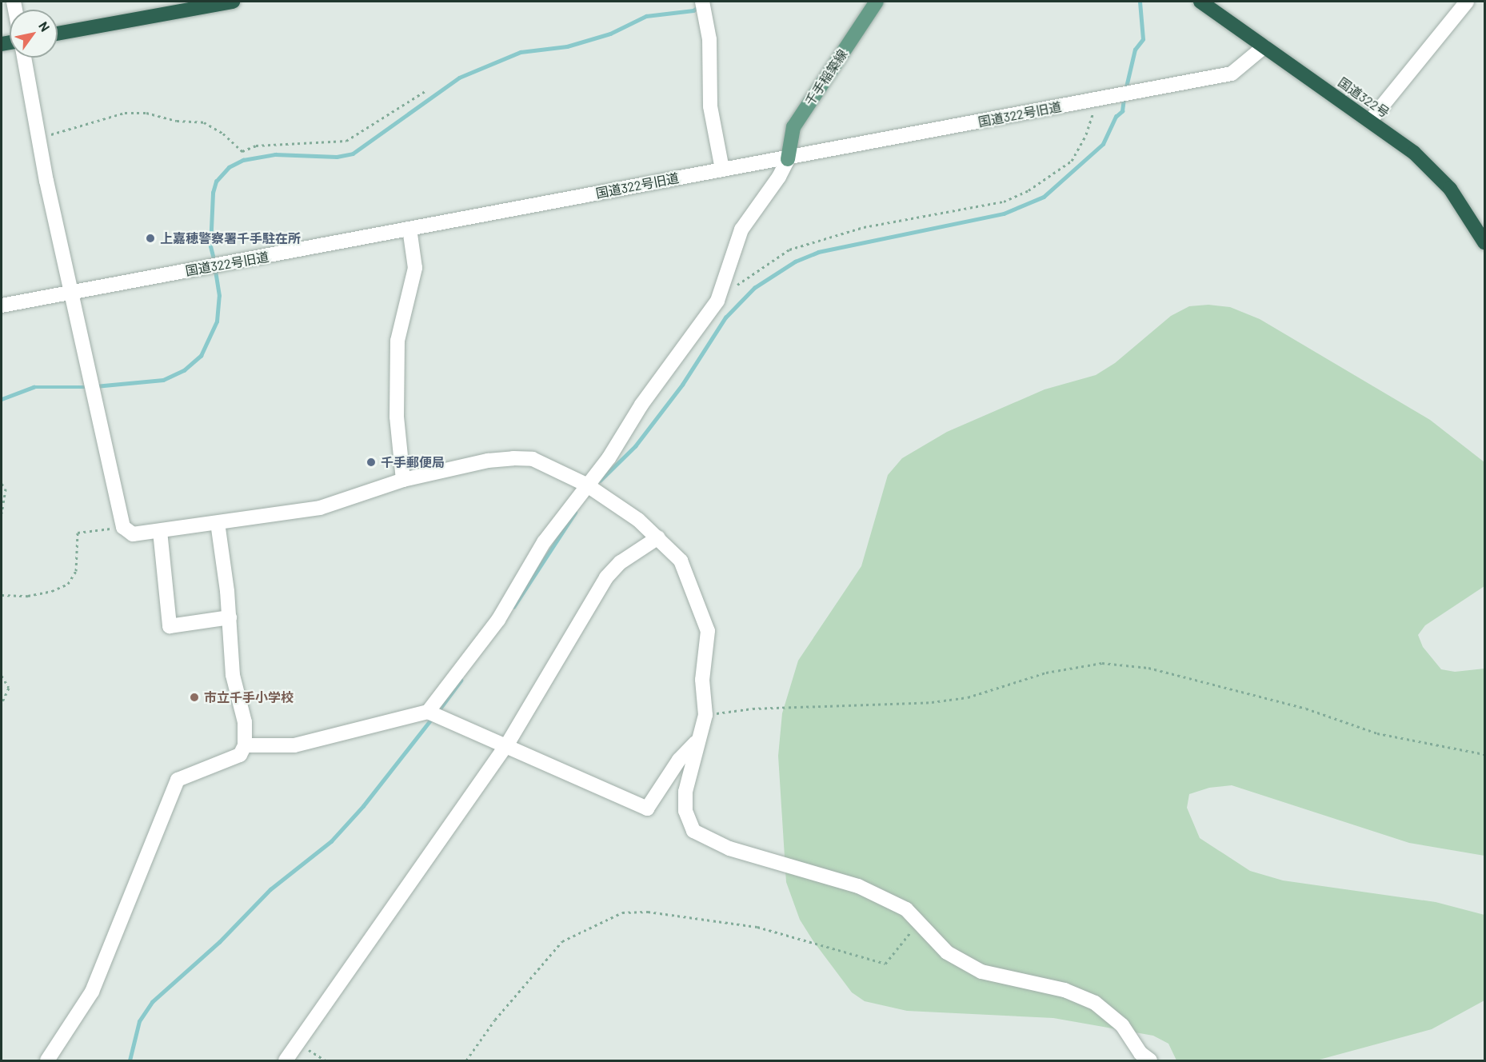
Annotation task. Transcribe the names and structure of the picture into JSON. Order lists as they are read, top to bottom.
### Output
{
  "streets": {
    "highway": ["国道322号"],
    "main road": ["千手稲築線"],
    "street": ["国道322号旧道"]
  },
  "crossings": [
    ["千手稲築線", "国道322号旧道"],
    ["国道322号", "国道322号旧道"]
  ],
  "places": ["上嘉穂警察署千手駐在所", "千手郵便局", "市立千手小学校"],
  "north": "top right"
}
